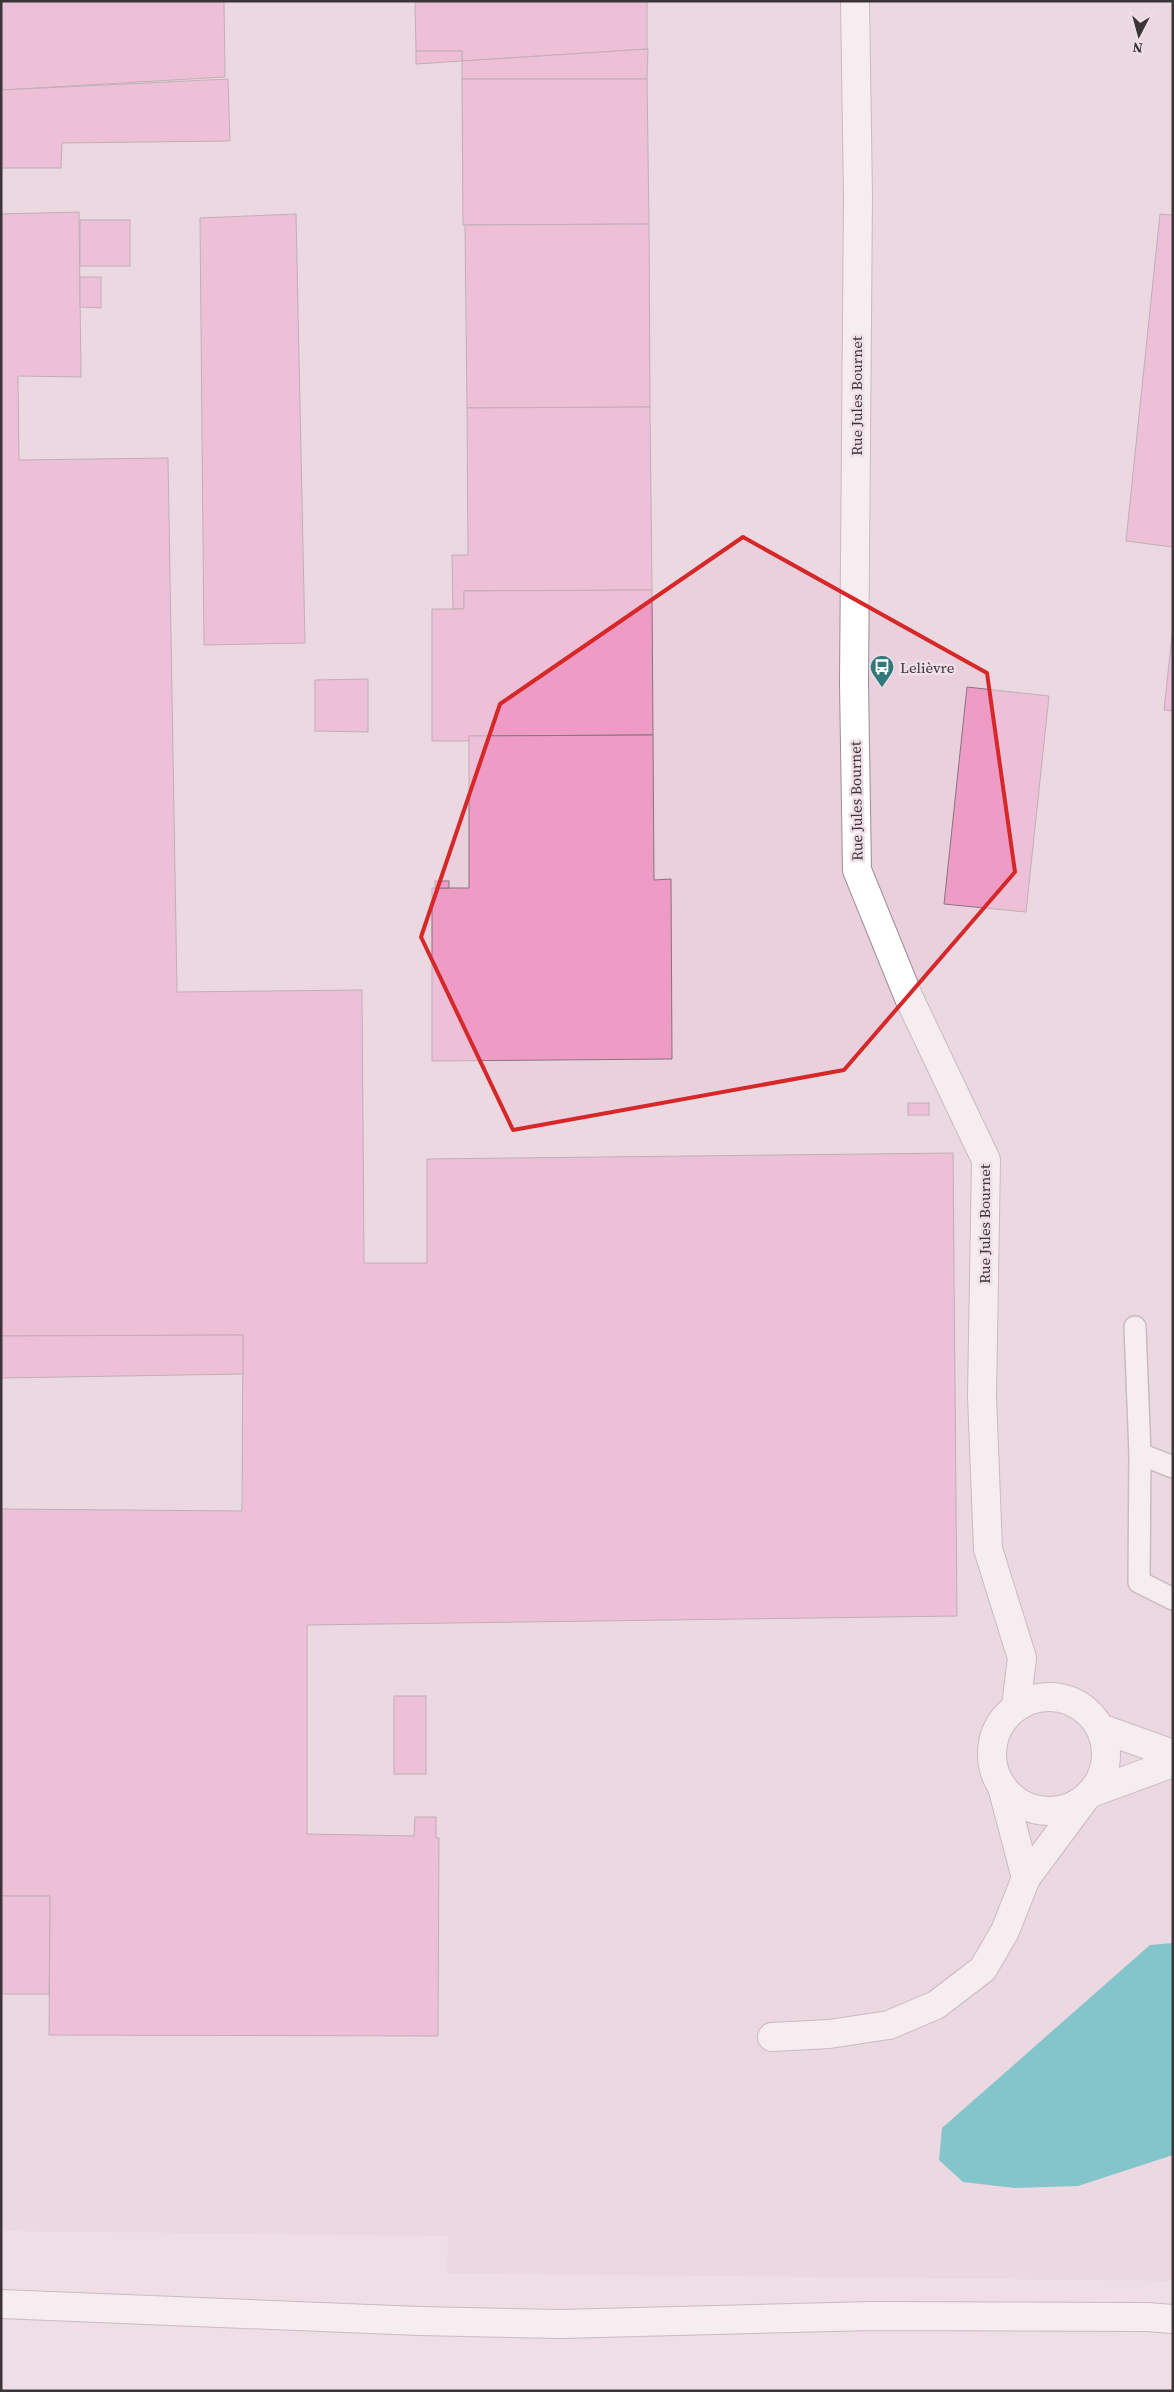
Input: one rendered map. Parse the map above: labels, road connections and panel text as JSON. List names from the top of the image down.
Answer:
{
  "streets": {
    "street": ["Rue Jules Bournet"]
  },
  "places": {
    "bus stop": ["Lelièvre"]
  },
  "north": "bottom"
}
